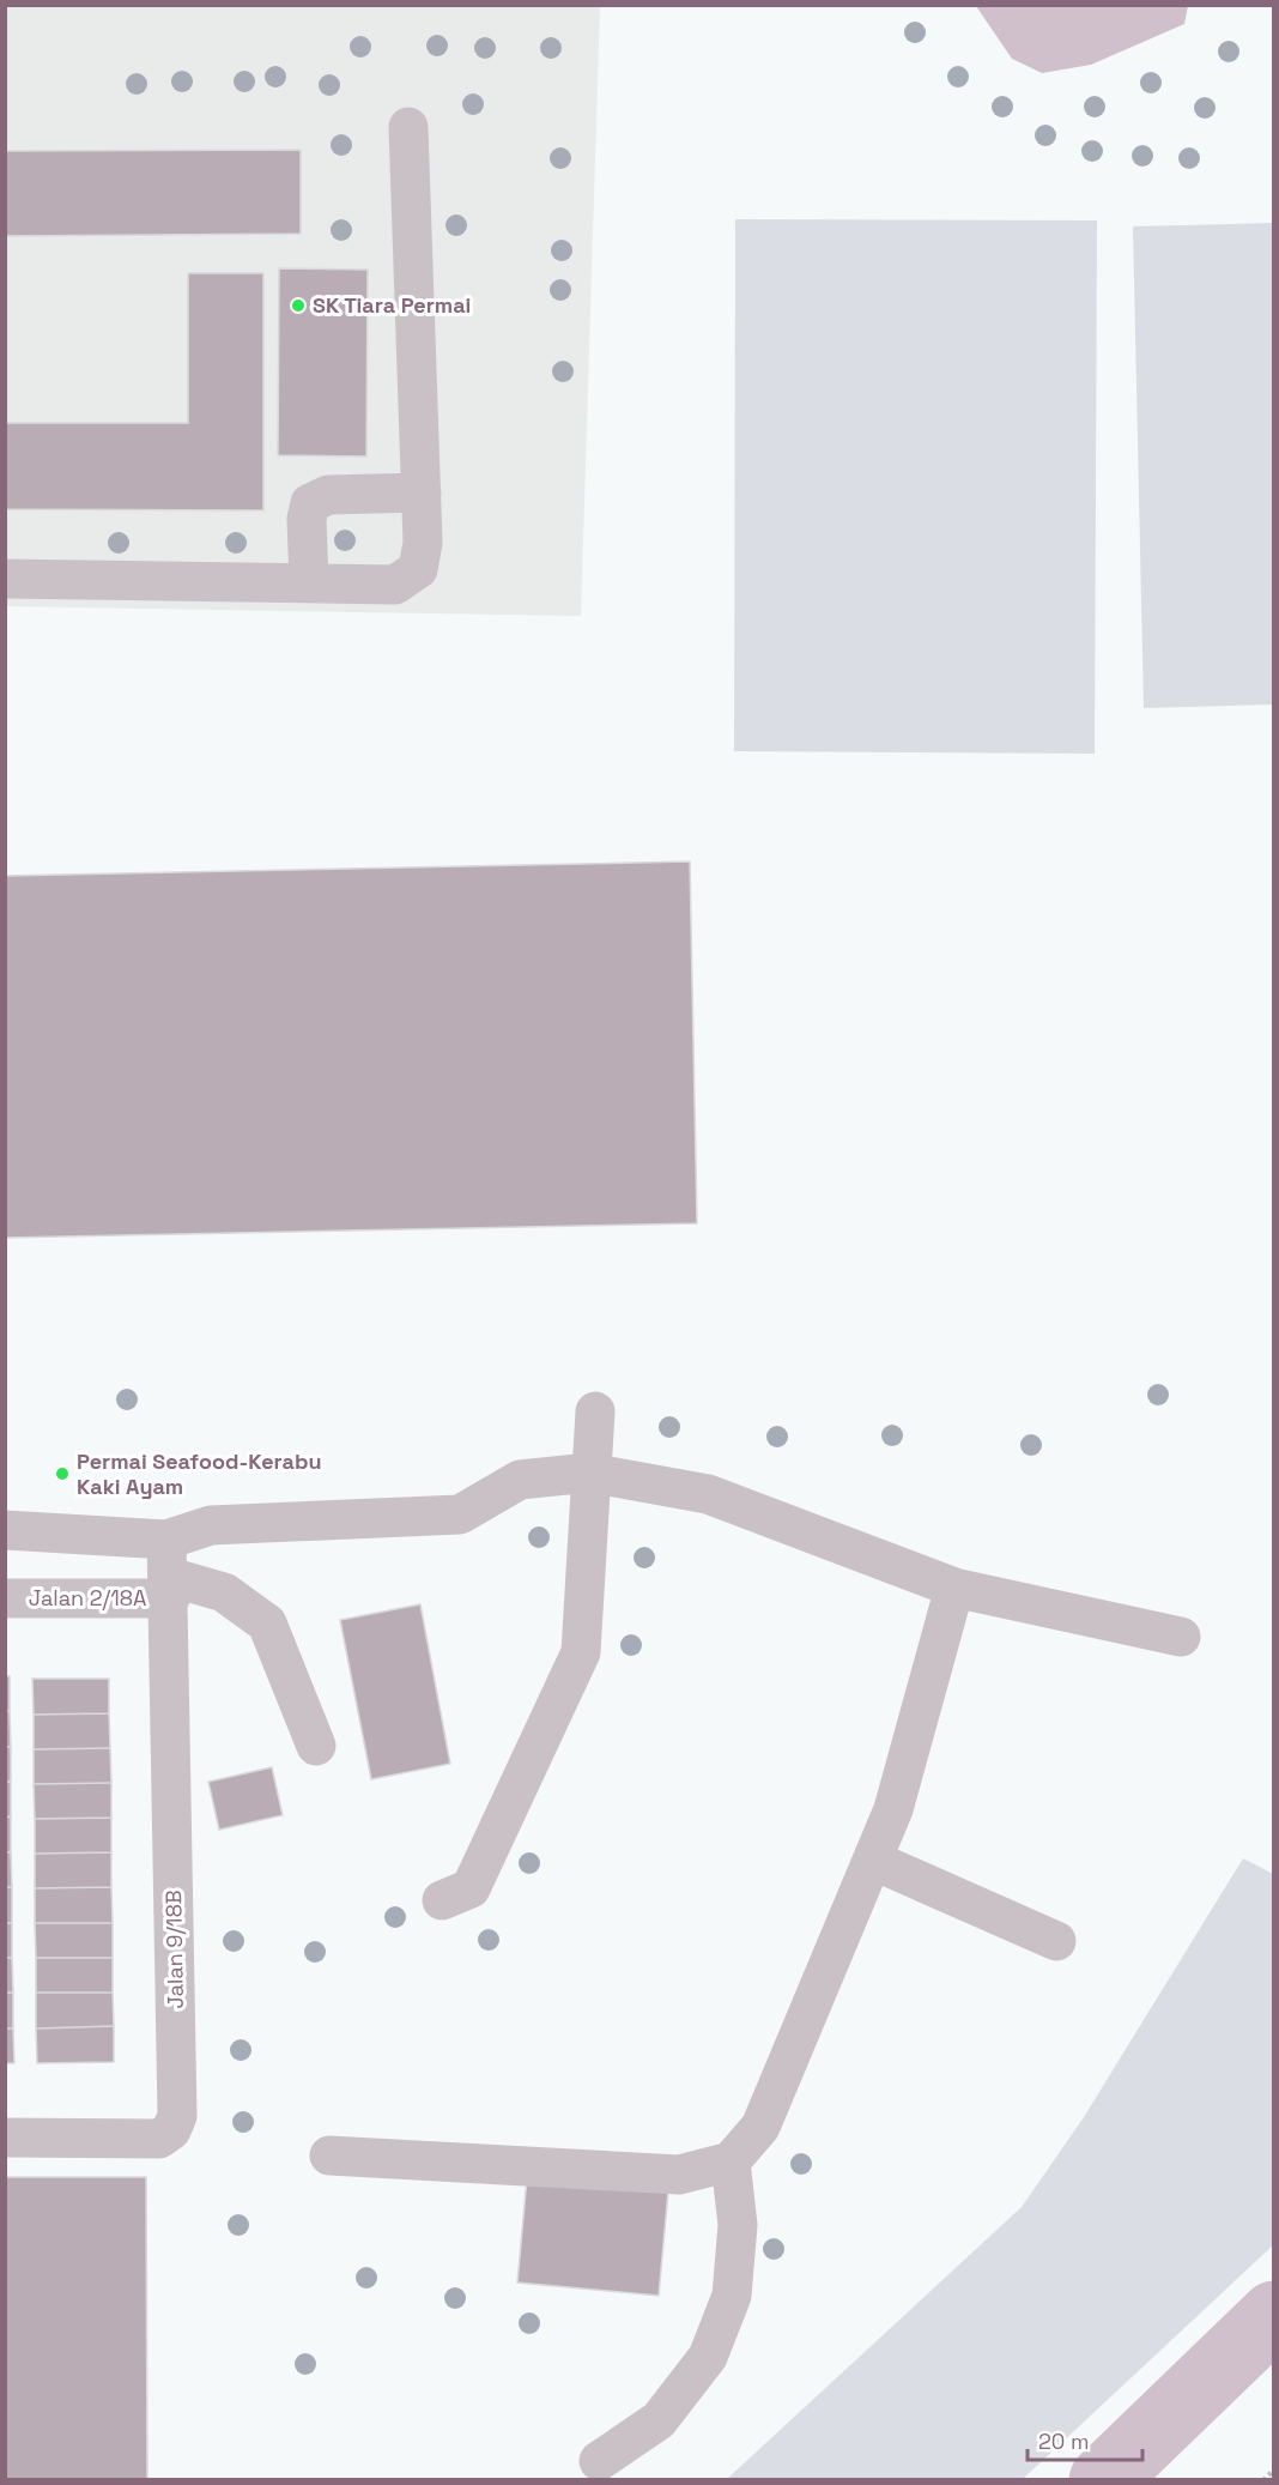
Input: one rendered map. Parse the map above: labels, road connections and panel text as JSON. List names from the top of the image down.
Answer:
{
  "streets": {
    "street": ["Jalan 2/18A", "Jalan 9/18B"]
  },
  "crossings": [
    ["Jalan 2/18A", "Jalan 9/18B"]
  ],
  "places": ["SK Tiara Permai", "Permai Seafood-Kerabu Kaki Ayam"],
  "scale_bar": "20 m"
}
